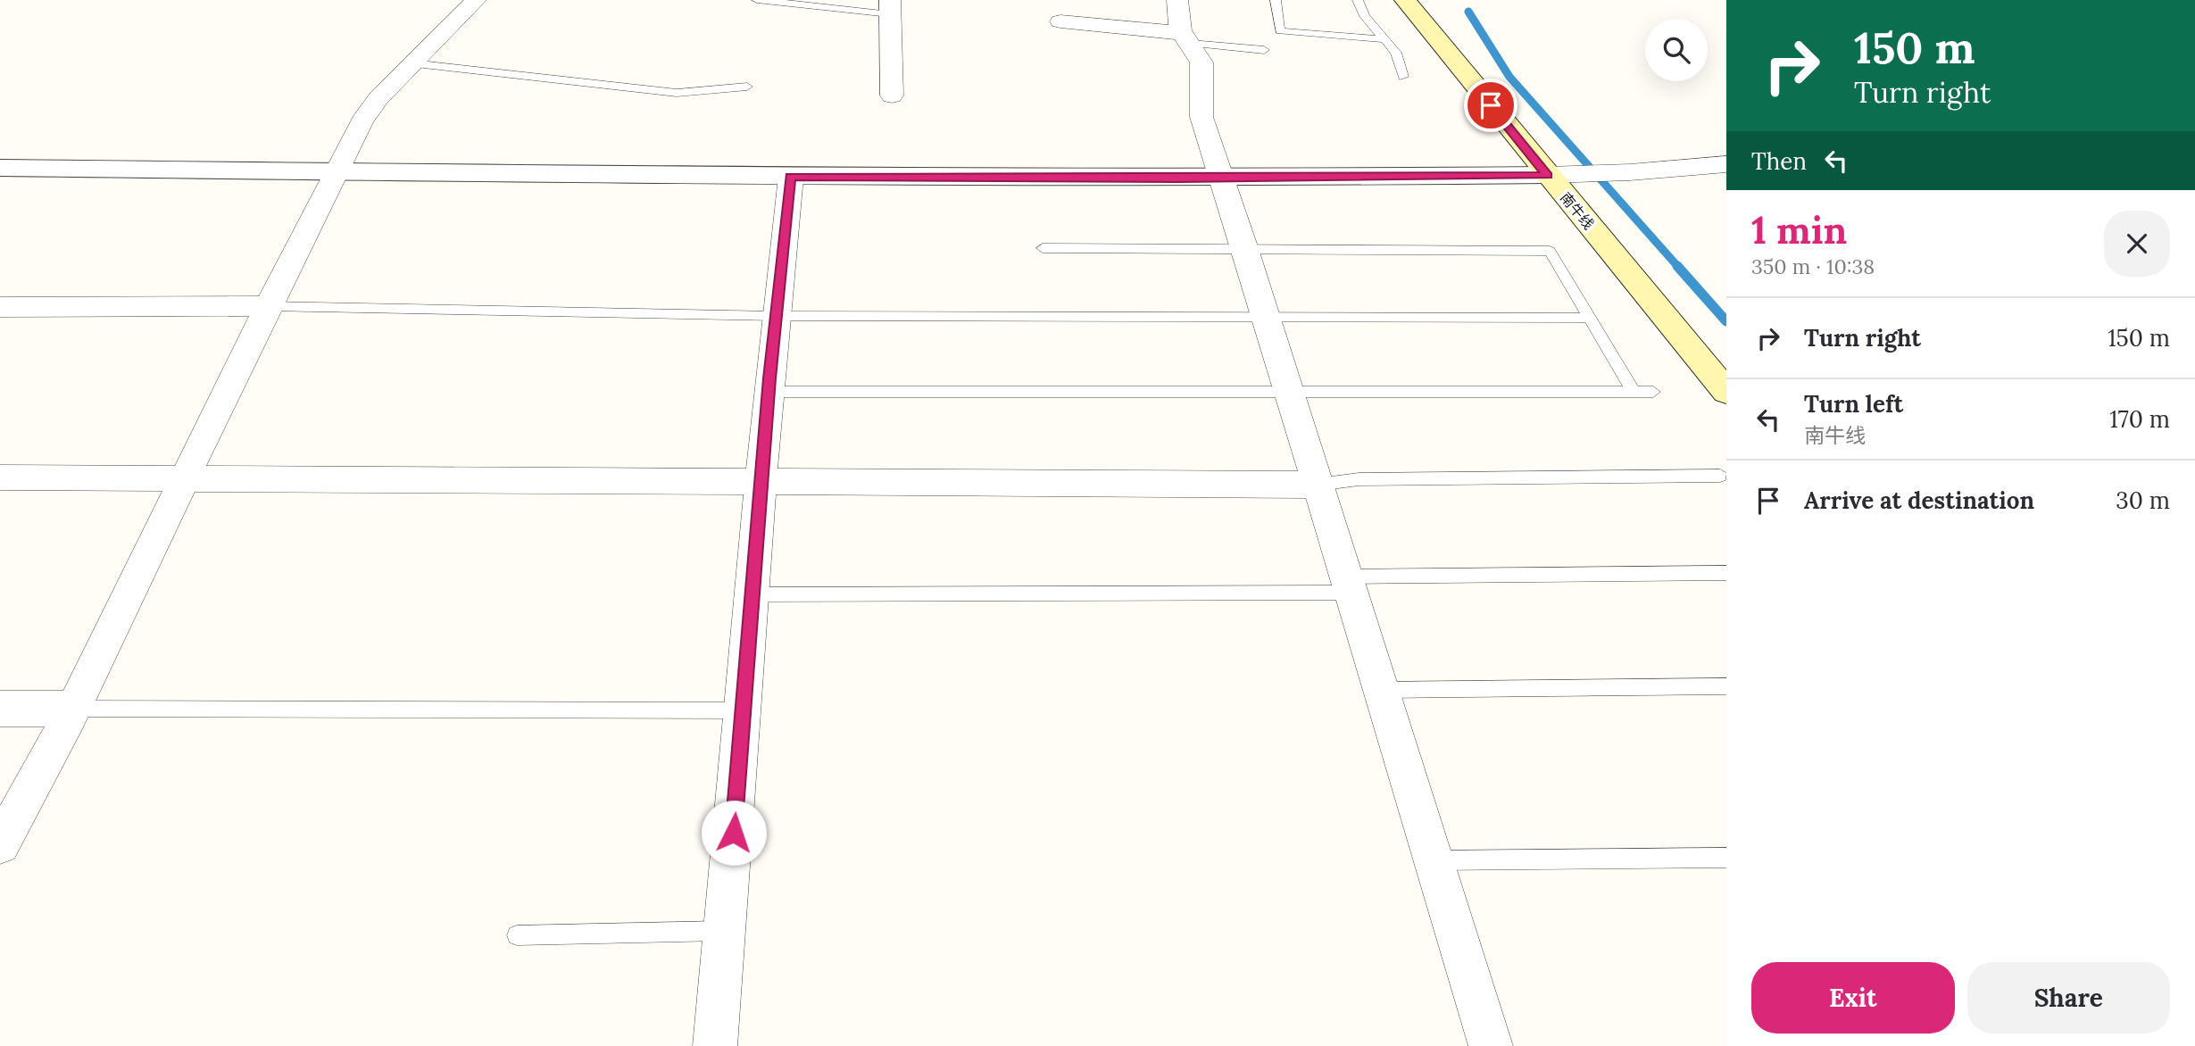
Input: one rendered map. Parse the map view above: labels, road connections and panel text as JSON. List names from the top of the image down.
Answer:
{
  "streets": {
    "main road": ["南牛线"]
  },
  "page": {
    "turn": ["150 m", "Turn right"],
    "then": "Then",
    "heading": ["1 min", "350 m · 10:38"],
    "list": [
      {
        "name": "Turn right",
        "value": "150 m"
      },
      {
        "name": "Turn left",
        "note": "南牛线",
        "value": "170 m"
      },
      {
        "name": "Arrive at destination",
        "value": "30 m"
      }
    ],
    "buttons": ["Exit", "Share"]
  }
}
